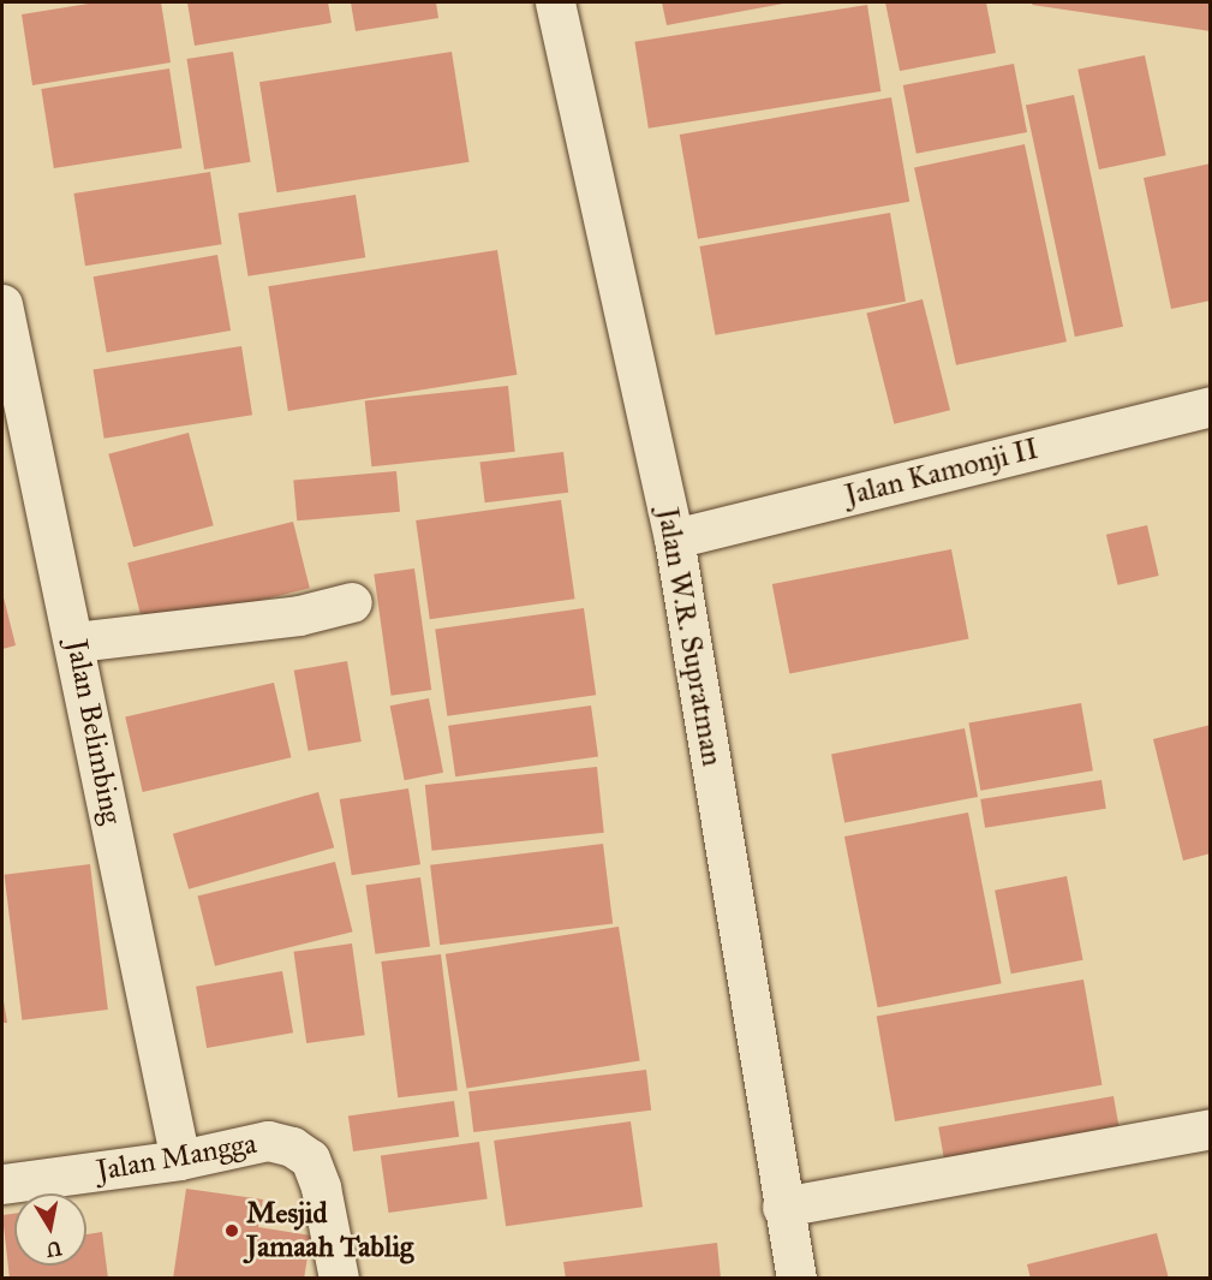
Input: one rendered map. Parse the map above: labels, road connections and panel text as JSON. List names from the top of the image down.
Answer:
{
  "streets": {
    "street": [
      "Jalan Kamonji II",
      "Jalan W.R. Supratman",
      "Jalan Belimbing",
      "Jalan Mangga"
    ]
  },
  "crossings": [
    ["Jalan Kamonji II", "Jalan W.R. Supratman"],
    ["Jalan Belimbing", "Jalan Mangga"]
  ],
  "places": ["Mesjid Jamaah Tablig"],
  "north": "bottom"
}
